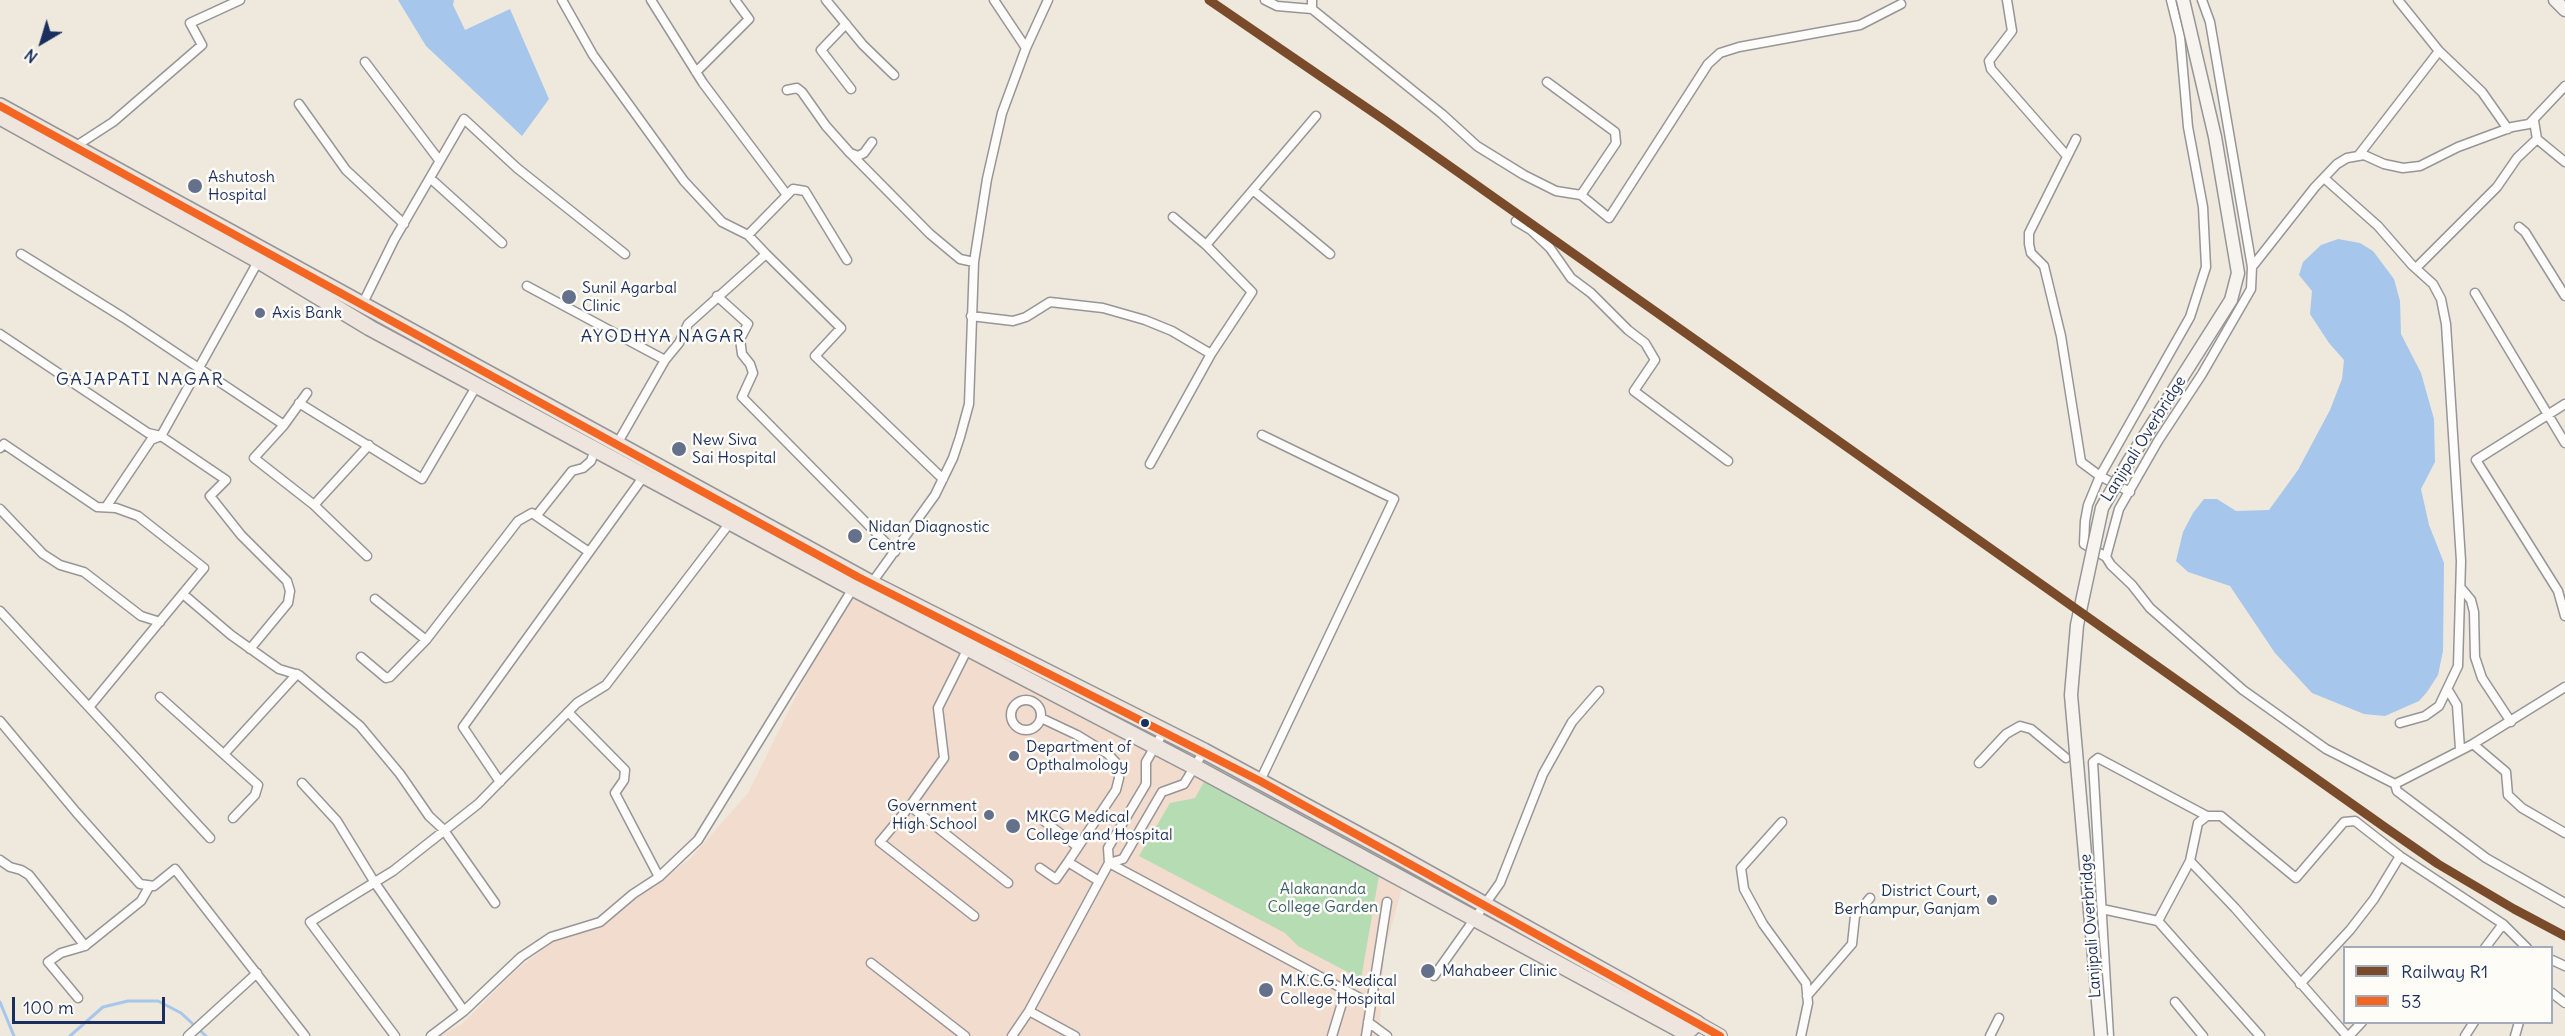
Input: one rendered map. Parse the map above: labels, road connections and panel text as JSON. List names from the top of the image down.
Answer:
{
  "streets": {
    "main road": ["Lanjipali Overbridge"]
  },
  "districts": ["AYODHYA NAGAR", "GAJAPATI NAGAR"],
  "parks": ["Alakananda College Garden"],
  "places": [
    "Ashutosh Hospital",
    "Sunil Agarbal Clinic",
    "Axis Bank",
    "New Siva Sai Hospital",
    "Nidan Diagnostic Centre",
    "Department of Opthalmology",
    "Government High School",
    "MKCG Medical College and Hospital",
    "District Court, Berhampur, Ganjam",
    "Mahabeer Clinic",
    "M.K.C.G. Medical College Hospital"
  ],
  "lines": ["rail line R1", "transit line 53"],
  "legend": ["Railway R1", "53"],
  "scale_bar": "100 m",
  "north": "bottom left"
}
